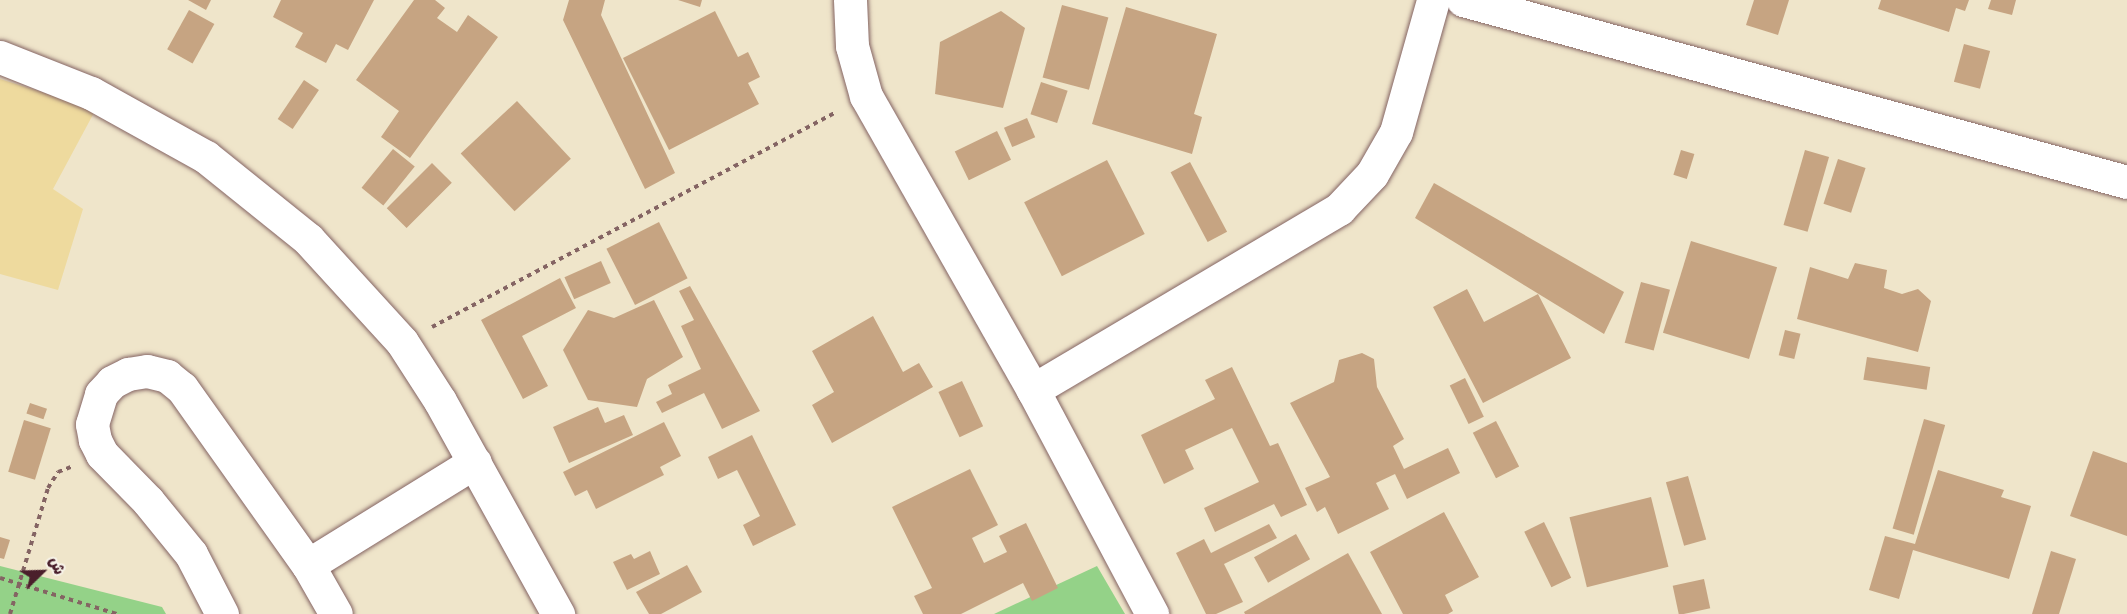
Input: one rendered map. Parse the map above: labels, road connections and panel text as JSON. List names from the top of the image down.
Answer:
{
  "north": "top right"
}
